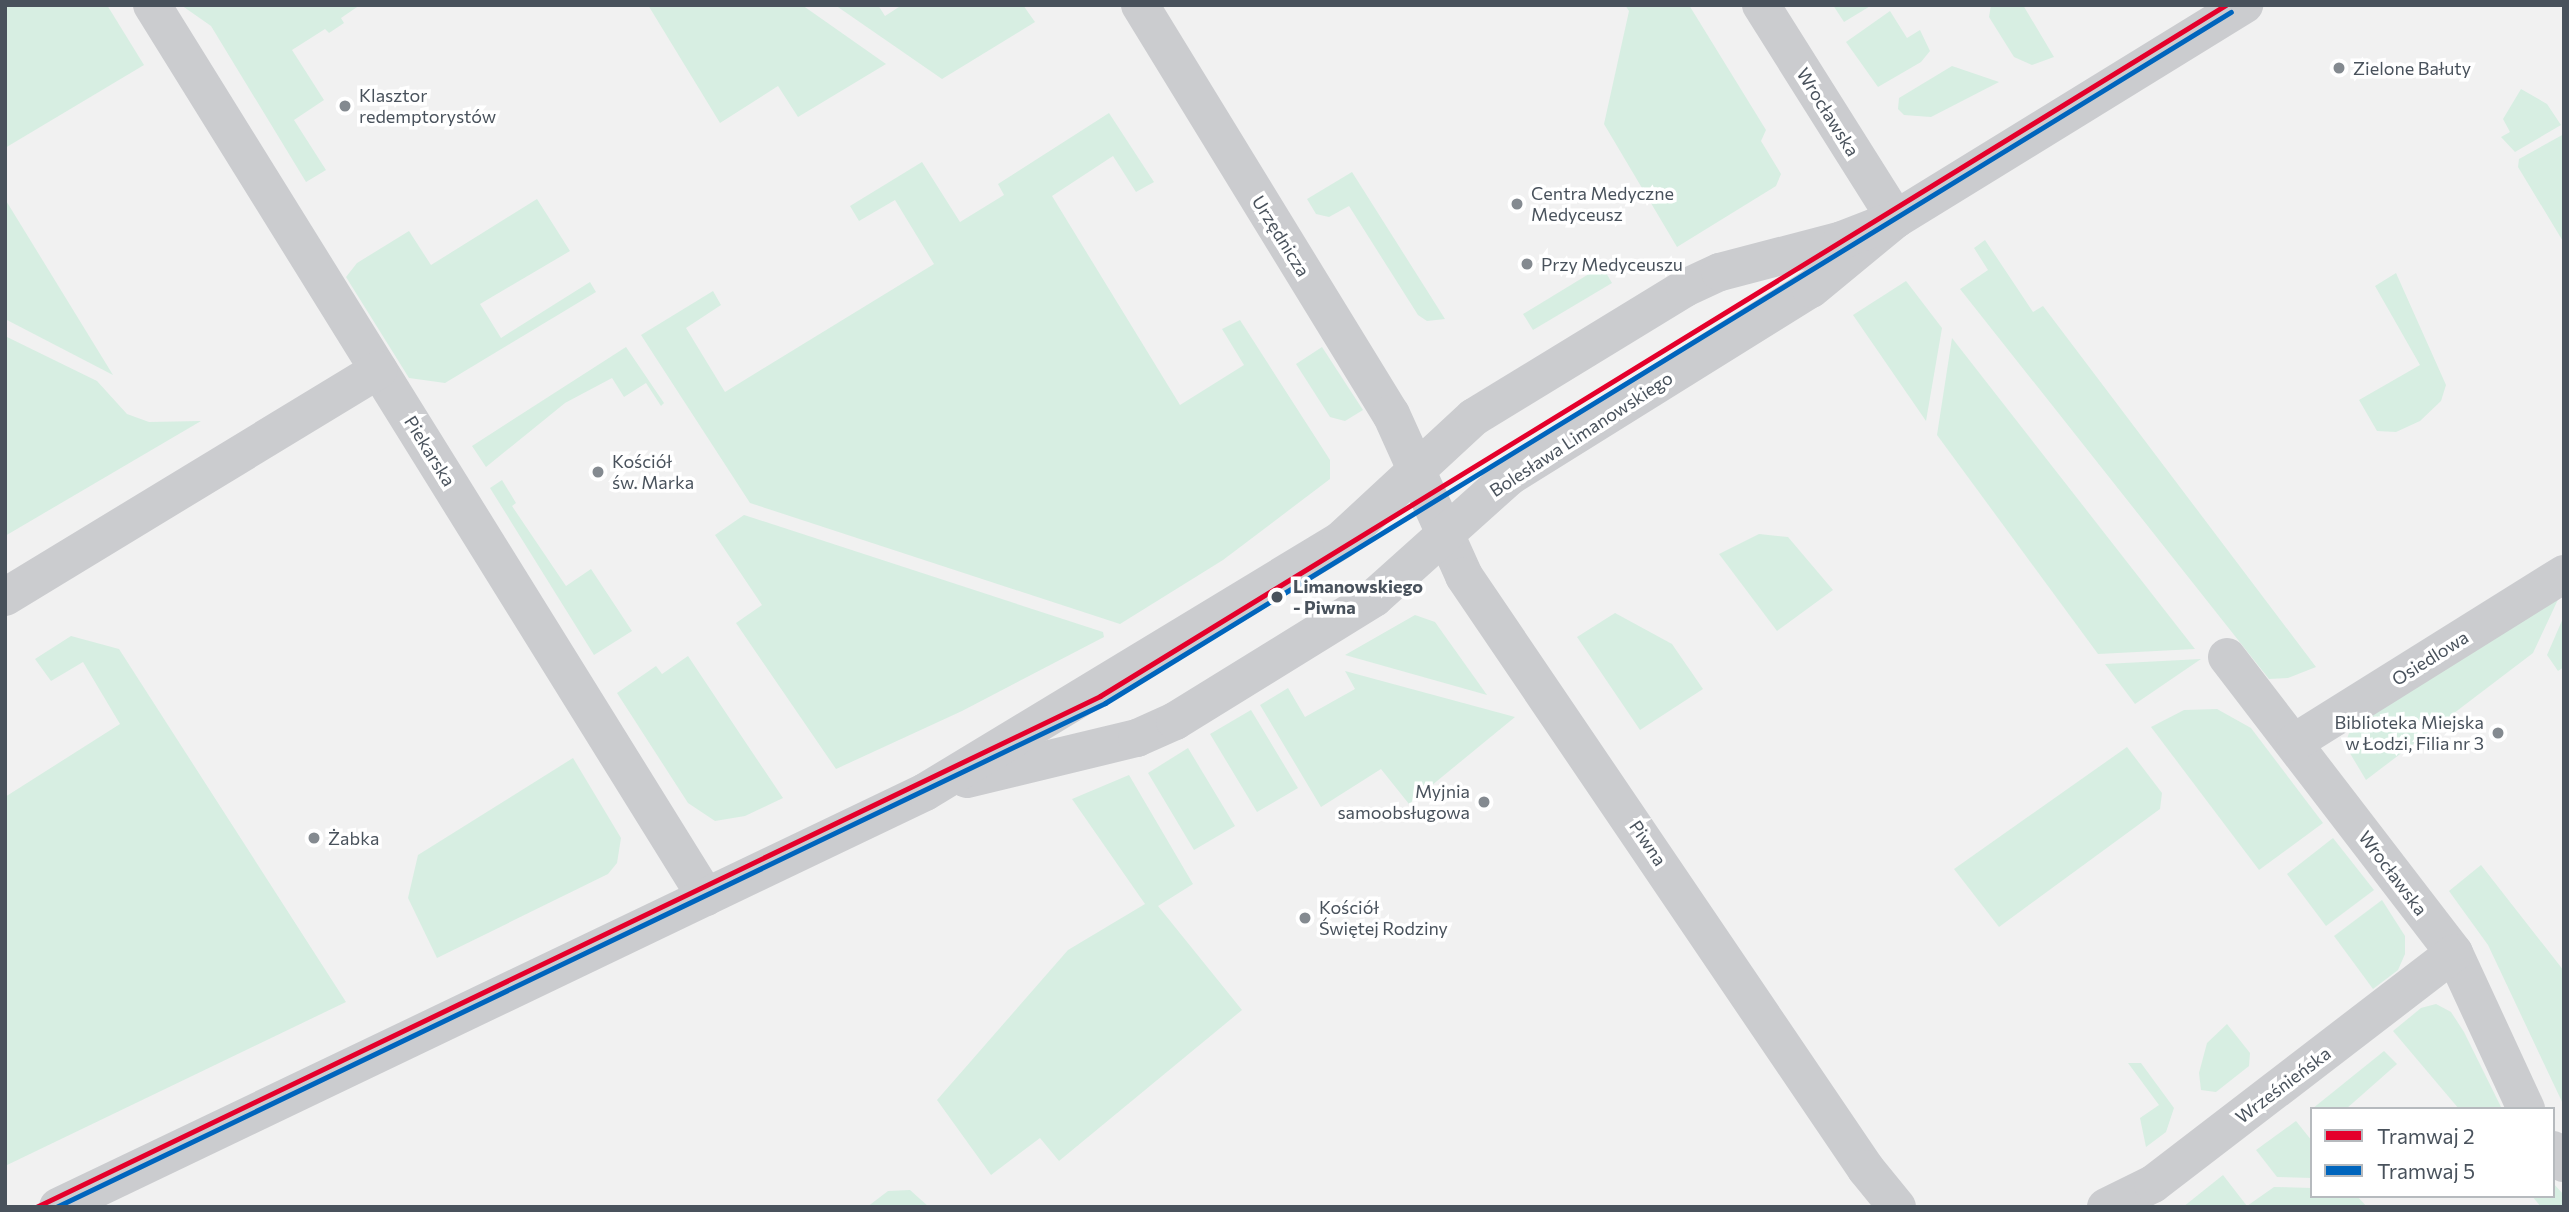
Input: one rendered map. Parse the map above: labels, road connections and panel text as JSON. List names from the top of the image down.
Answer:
{
  "streets": {
    "street": [
      "Wrocławska",
      "Urzędnicza",
      "Bolesława Limanowskiego",
      "Piekarska",
      "Osiedlowa",
      "Piwna",
      "Wrześnieńska"
    ]
  },
  "crossings": [
    ["Wrocławska", "Bolesława Limanowskiego"],
    ["Wrocławska", "Osiedlowa"],
    ["Wrocławska", "Wrześnieńska"],
    ["Urzędnicza", "Bolesława Limanowskiego"],
    ["Urzędnicza", "Piwna"],
    ["Bolesława Limanowskiego", "Piekarska"],
    ["Bolesława Limanowskiego", "Piwna"]
  ],
  "places": [
    "Zielone Bałuty",
    "Klasztor redemptorystów",
    "Centra Medyczne Medyceusz",
    "Przy Medyceuszu",
    "Kościół św. Marka",
    "Limanowskiego - Piwna",
    "Biblioteka Miejska w Łodzi, Filia nr 3",
    "Myjnia samoobsługowa",
    "Żabka",
    "Kościół Świętej Rodziny"
  ],
  "lines": ["tram line 2", "tram line 5"],
  "legend": ["Tramwaj 2", "Tramwaj 5"]
}
